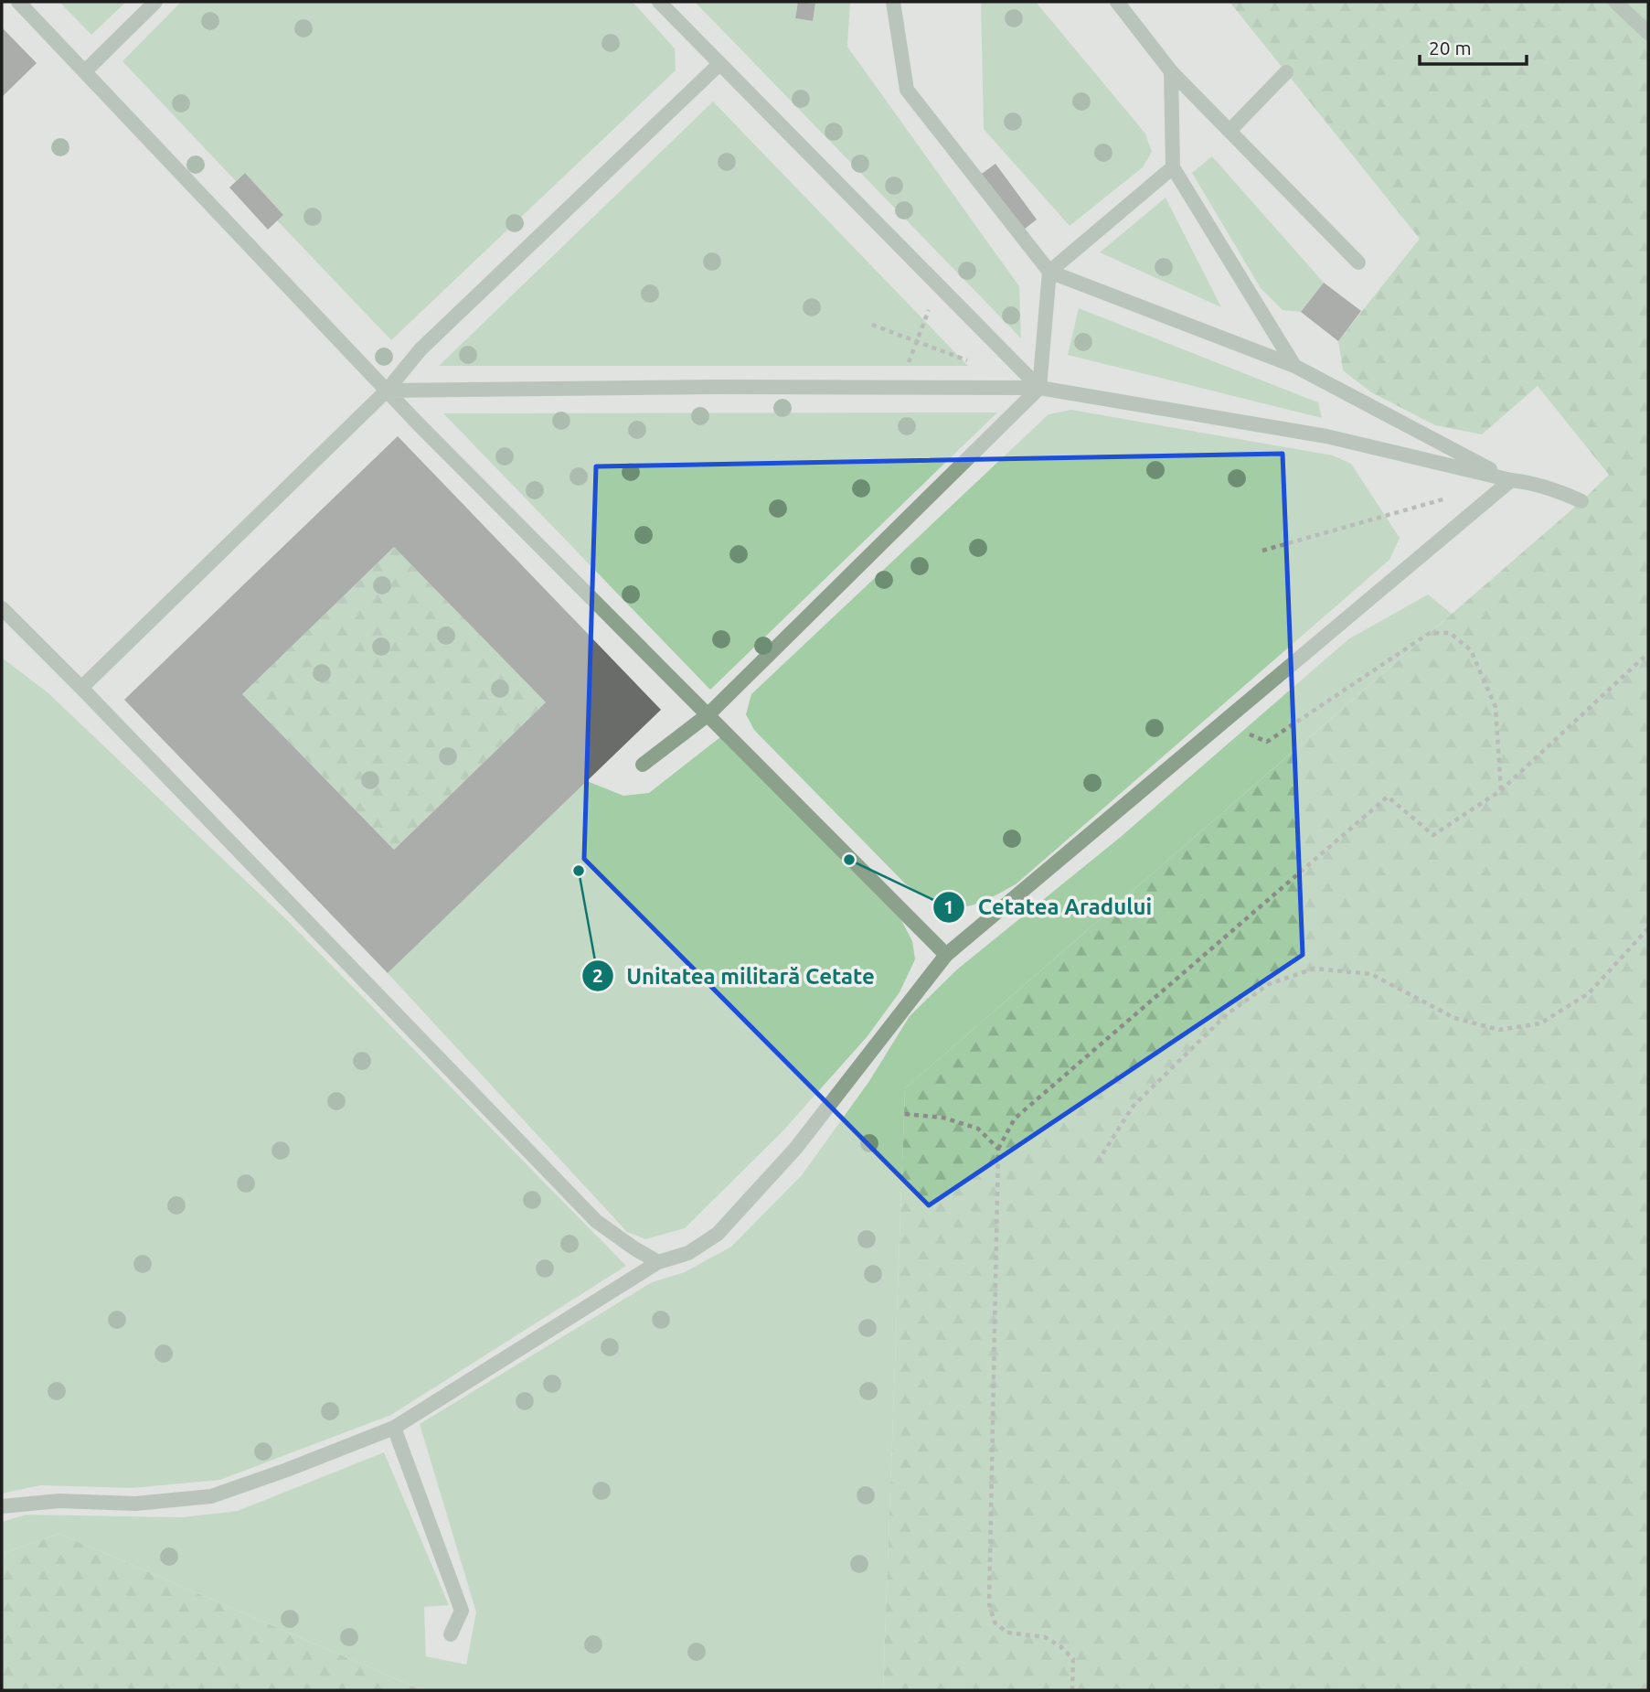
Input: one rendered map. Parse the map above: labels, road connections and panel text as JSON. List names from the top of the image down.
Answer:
{
  "places": ["Cetatea Aradului", "Unitatea militară Cetate"],
  "scale_bar": "20 m"
}
